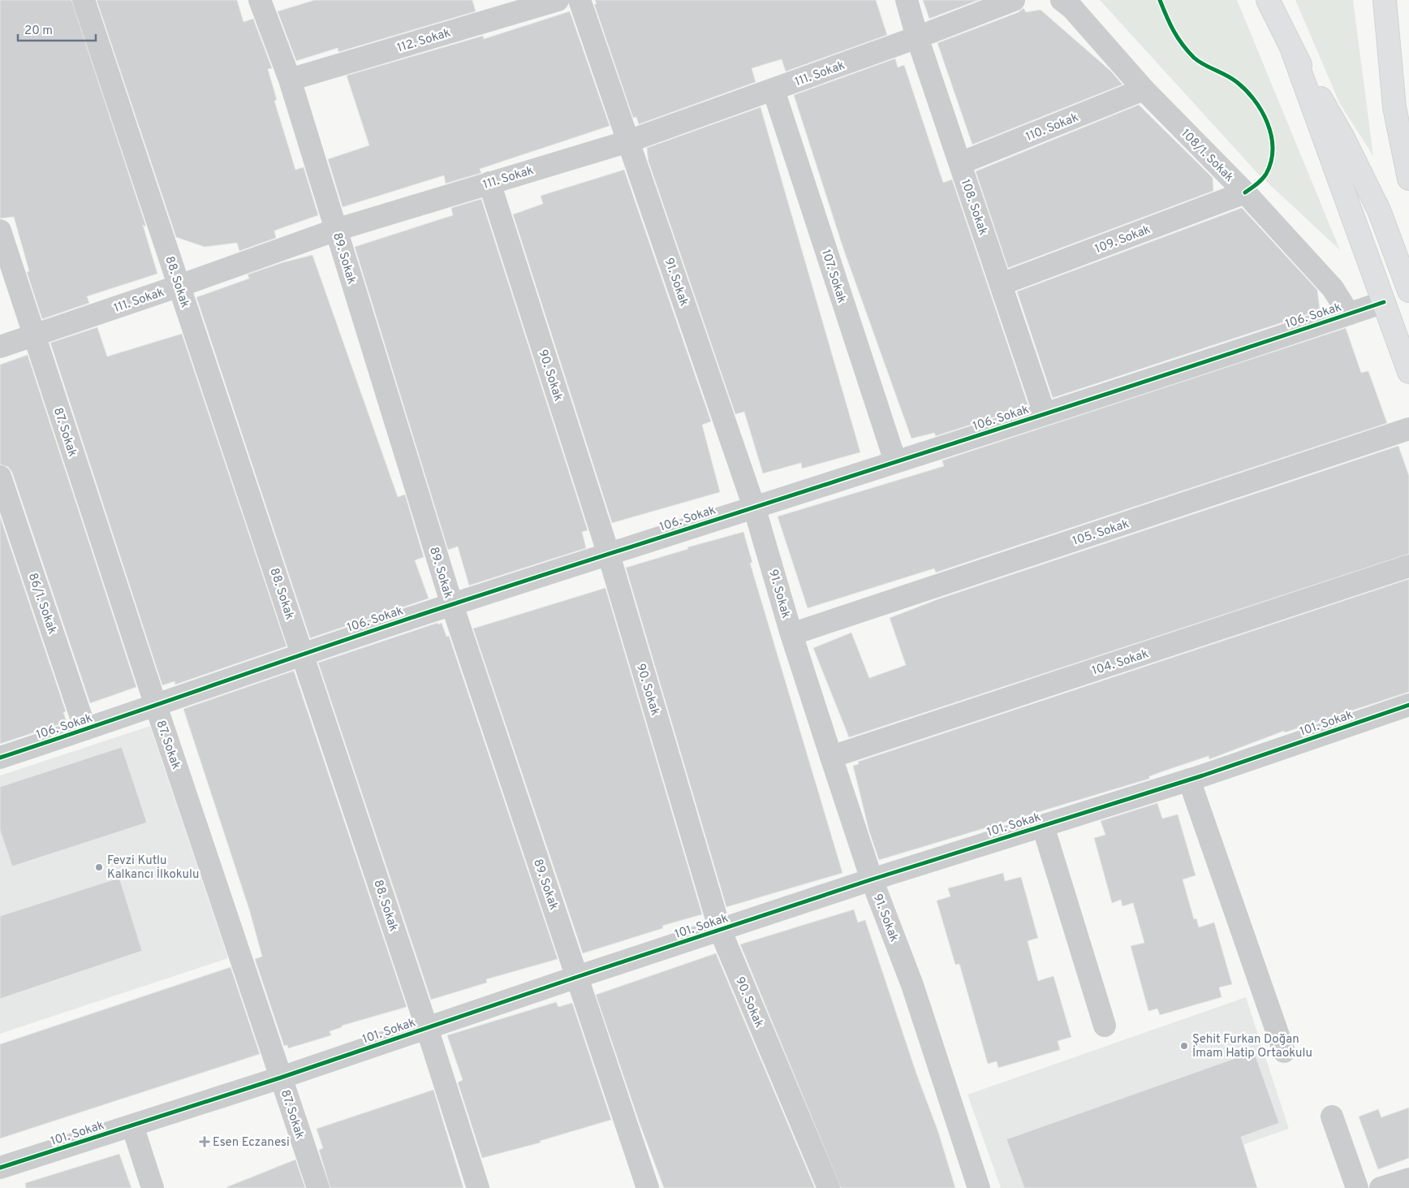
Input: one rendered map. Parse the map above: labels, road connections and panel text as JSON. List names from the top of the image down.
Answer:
{
  "streets": {
    "street": [
      "112. Sokak",
      "111. Sokak",
      "110. Sokak",
      "108/1. Sokak",
      "108. Sokak",
      "109. Sokak",
      "89. Sokak",
      "107. Sokak",
      "88. Sokak",
      "91. Sokak",
      "106. Sokak",
      "90. Sokak",
      "87. Sokak",
      "105. Sokak",
      "86/1. Sokak",
      "104. Sokak",
      "101. Sokak"
    ]
  },
  "crossings": [
    ["112. Sokak", "89. Sokak"],
    ["111. Sokak", "108. Sokak"],
    ["111. Sokak", "89. Sokak"],
    ["111. Sokak", "107. Sokak"],
    ["111. Sokak", "88. Sokak"],
    ["111. Sokak", "91. Sokak"],
    ["111. Sokak", "90. Sokak"],
    ["111. Sokak", "87. Sokak"],
    ["110. Sokak", "108/1. Sokak"],
    ["110. Sokak", "108. Sokak"],
    ["108/1. Sokak", "109. Sokak"],
    ["108/1. Sokak", "106. Sokak"],
    ["108. Sokak", "109. Sokak"],
    ["108. Sokak", "106. Sokak"],
    ["89. Sokak", "106. Sokak"],
    ["89. Sokak", "101. Sokak"],
    ["107. Sokak", "106. Sokak"],
    ["88. Sokak", "106. Sokak"],
    ["88. Sokak", "101. Sokak"],
    ["91. Sokak", "106. Sokak"],
    ["91. Sokak", "105. Sokak"],
    ["91. Sokak", "104. Sokak"],
    ["91. Sokak", "101. Sokak"],
    ["106. Sokak", "90. Sokak"],
    ["106. Sokak", "87. Sokak"],
    ["106. Sokak", "86/1. Sokak"],
    ["90. Sokak", "101. Sokak"],
    ["87. Sokak", "101. Sokak"]
  ],
  "places": {
    "other": ["Fevzi Kutlu Kalkancı İlkokulu", "Şehit Furkan Doğan İmam Hatip Ortaokulu"],
    "health": ["Esen Eczanesi"]
  },
  "scale_bar": "20 m"
}
